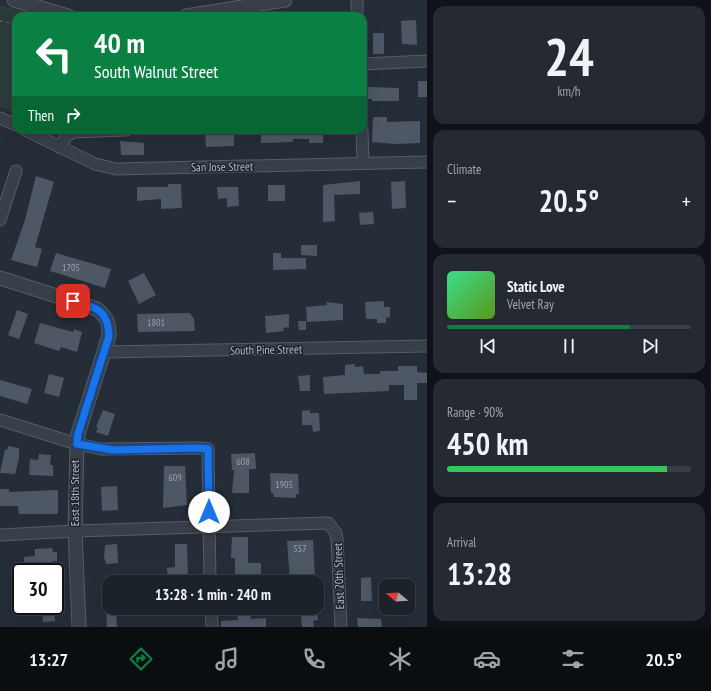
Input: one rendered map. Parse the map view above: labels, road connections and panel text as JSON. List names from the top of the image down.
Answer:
{
  "streets": {
    "street": [
      "San Jose Street",
      "South Pine Street",
      "East 18th Street",
      "East 20th Street"
    ]
  },
  "crossings": [
    ["South Pine Street", "East 18th Street"]
  ],
  "house_numbers": [
    "1705",
    "1801",
    "608",
    "609",
    "1905",
    "557"
  ],
  "north": "left",
  "page": {
    "tile": [
      ["24", "km/h"],
      "Climate",
      ["Range · 90%", "450 km"],
      ["Arrival", "13:28"]
    ],
    "turn": ["40 m", "South Walnut Street"],
    "then": "Then",
    "heat": ["−", "20.5°", "+"],
    "song": ["Static Love", "Velvet Ray"],
    "limit": "30",
    "trip": "13:28 · 1 min · 240 m",
    "tabs": ["13:27", "20.5°"]
  }
}
